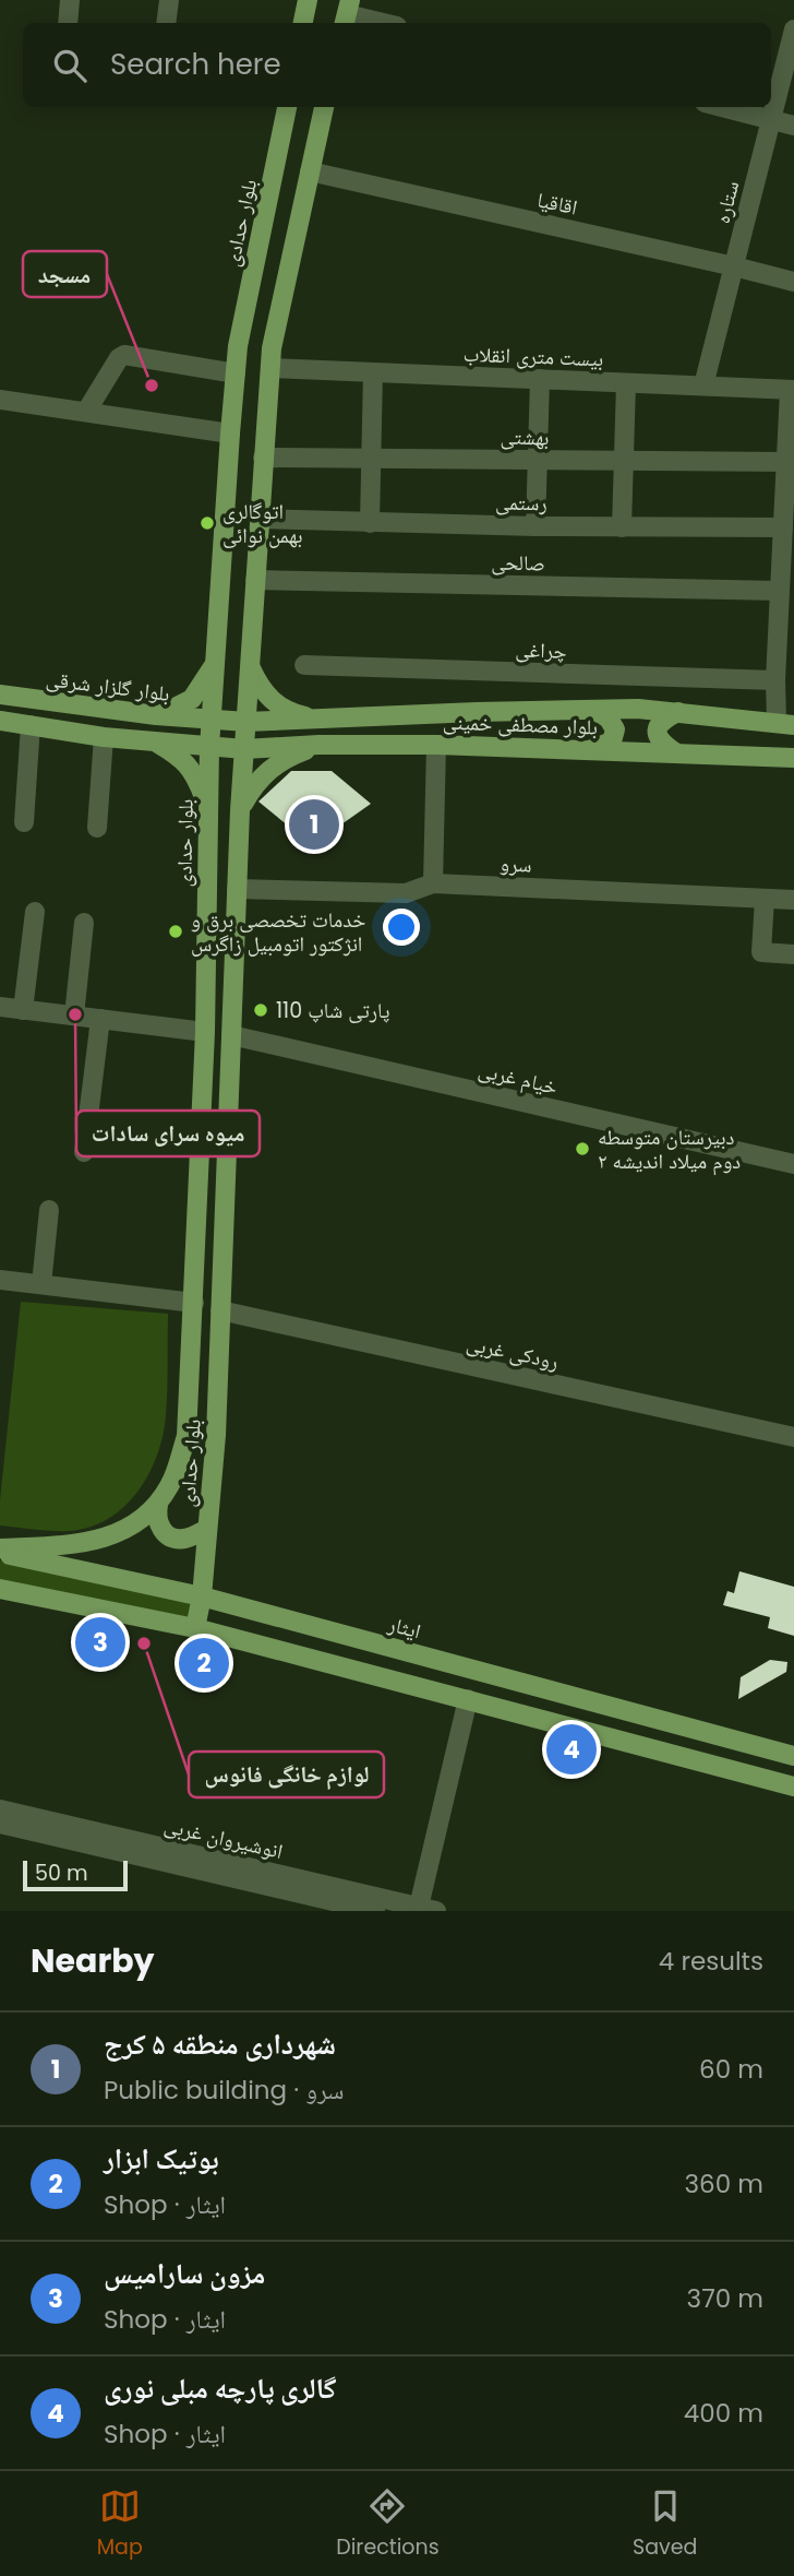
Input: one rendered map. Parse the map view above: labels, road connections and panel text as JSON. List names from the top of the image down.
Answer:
{
  "streets": {
    "main road": [
      "بلوار حدادی",
      "بلوار گلزار شرقی",
      "بلوار مصطفی خمینی",
      "ایثار"
    ],
    "street": [
      "ستاره",
      "اقاقیا",
      "بیست متری انقلاب",
      "بهشتی",
      "رستمی",
      "صالحی",
      "چراغی",
      "سرو",
      "خیام غربی",
      "رودکی غربی",
      "انوشیروان غربی"
    ]
  },
  "crossings": [
    ["ستاره", "اقاقیا"],
    ["ستاره", "بیست متری انقلاب"],
    ["اقاقیا", "بلوار حدادی"],
    ["بلوار حدادی", "بیست متری انقلاب"],
    ["بلوار حدادی", "بهشتی"],
    ["بلوار حدادی", "رستمی"],
    ["بلوار حدادی", "صالحی"],
    ["بلوار حدادی", "بلوار گلزار شرقی"],
    ["بلوار حدادی", "بلوار مصطفی خمینی"],
    ["بلوار حدادی", "سرو"],
    ["بلوار حدادی", "خیام غربی"],
    ["بلوار حدادی", "رودکی غربی"],
    ["بلوار حدادی", "ایثار"],
    ["بلوار گلزار شرقی", "بلوار مصطفی خمینی"]
  ],
  "places": [
    "مسجد",
    "اتوگالری بهمن نوائی",
    "خدمات تخصصی برق و انژکتور اتومبیل زاگرس",
    "پارتی شاپ 110",
    "میوه سرای سادات",
    "دبیرستان متوسطه دوم میلاد اندیشه ۲",
    "لوازم خانگی فانوس"
  ],
  "scale_bar": "50 m",
  "page": {
    "search": "Search here",
    "pins": [
      "1",
      "3",
      "2",
      "4"
    ],
    "scale": "50 m",
    "heading": ["Nearby", "4 results"],
    "list": [
      {
        "mark": "1",
        "name": "شهرداری منطقه ۵ کرج",
        "note": "Public building · سرو",
        "value": "60 m"
      },
      {
        "mark": "2",
        "name": "بوتیک ابزار",
        "note": "Shop · ایثار",
        "value": "360 m"
      },
      {
        "mark": "3",
        "name": "مزون سارامیس",
        "note": "Shop · ایثار",
        "value": "370 m"
      },
      {
        "mark": "4",
        "name": "گالری پارچه مبلی نوری",
        "note": "Shop · ایثار",
        "value": "400 m"
      }
    ],
    "nav": ["Map", "Directions", "Saved"]
  }
}
